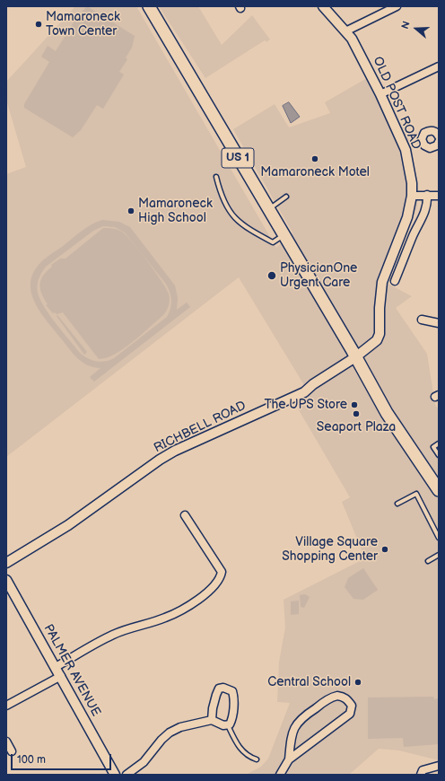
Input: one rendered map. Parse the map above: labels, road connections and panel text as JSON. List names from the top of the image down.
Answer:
{
  "streets": {
    "main road": ["US 1"],
    "street": ["OLD POST ROAD", "RICHBELL ROAD", "PALMER AVENUE"]
  },
  "crossings": [
    ["OLD POST ROAD", "US 1"],
    ["OLD POST ROAD", "RICHBELL ROAD"],
    ["US 1", "RICHBELL ROAD"]
  ],
  "places": [
    "Mamaroneck Town Center",
    "Mamaroneck Motel",
    "Mamaroneck High School",
    "PhysicianOne Urgent Care",
    "The UPS Store",
    "Seaport Plaza",
    "Village Square Shopping Center",
    "Central School"
  ],
  "scale_bar": "100 m",
  "north": "left"
}
